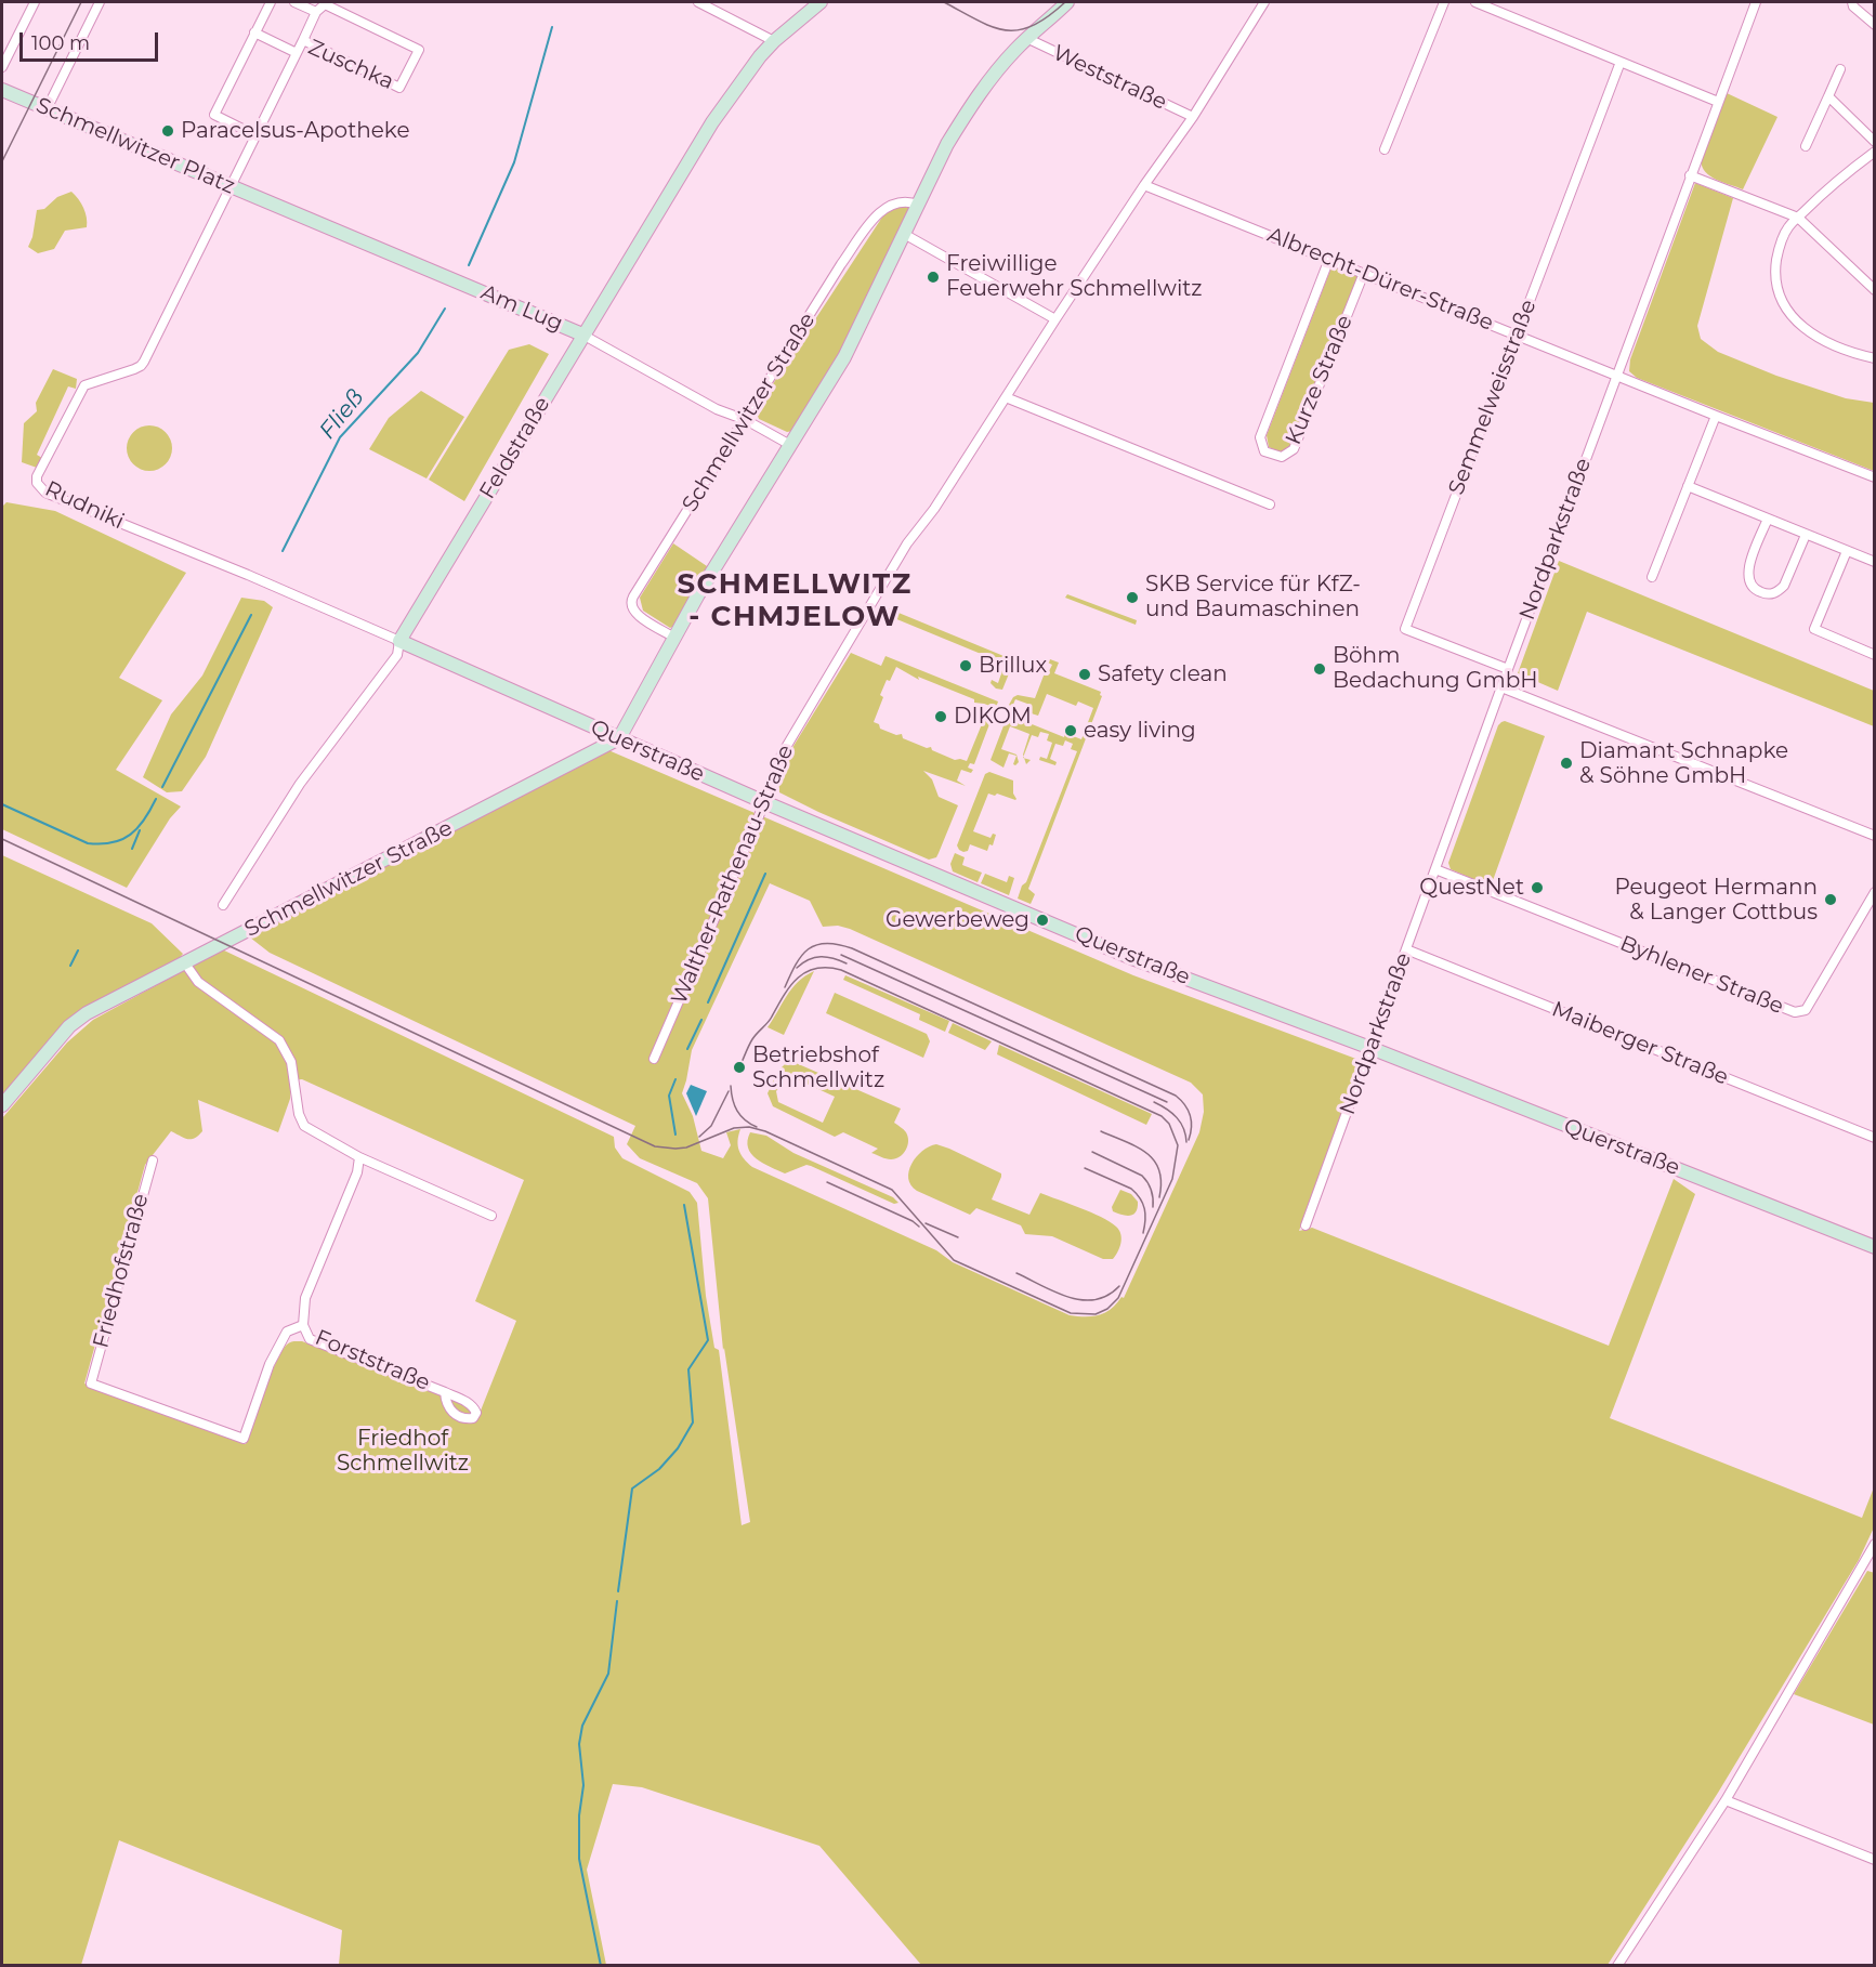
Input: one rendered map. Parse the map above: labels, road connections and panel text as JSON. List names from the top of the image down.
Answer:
{
  "streets": {
    "street": [
      "Zuschka",
      "Weststraße",
      "Schmellwitzer Platz",
      "Albrecht-Dürer-Straße",
      "Am Lug",
      "Kurze Straße",
      "Semmelweisstraße",
      "Schmellwitzer Straße",
      "Feldstraße",
      "Rudniki",
      "Nordparkstraße",
      "Querstraße",
      "Walther-Rathenau-Straße",
      "Byhlener Straße",
      "Maiberger Straße",
      "Friedhofstraße",
      "Forststraße"
    ]
  },
  "crossings": [
    ["Zuschka", "Schmellwitzer Platz"],
    ["Zuschka", "Rudniki"],
    ["Weststraße", "Walther-Rathenau-Straße"],
    ["Schmellwitzer Platz", "Am Lug"],
    ["Schmellwitzer Platz", "Rudniki"],
    ["Albrecht-Dürer-Straße", "Kurze Straße"],
    ["Albrecht-Dürer-Straße", "Semmelweisstraße"],
    ["Albrecht-Dürer-Straße", "Nordparkstraße"],
    ["Albrecht-Dürer-Straße", "Walther-Rathenau-Straße"],
    ["Am Lug", "Schmellwitzer Straße"],
    ["Am Lug", "Feldstraße"],
    ["Semmelweisstraße", "Nordparkstraße"],
    ["Schmellwitzer Straße", "Querstraße"],
    ["Feldstraße", "Rudniki"],
    ["Feldstraße", "Querstraße"],
    ["Rudniki", "Querstraße"],
    ["Nordparkstraße", "Querstraße"],
    ["Nordparkstraße", "Byhlener Straße"],
    ["Nordparkstraße", "Maiberger Straße"],
    ["Querstraße", "Walther-Rathenau-Straße"],
    ["Friedhofstraße", "Forststraße"]
  ],
  "districts": ["SCHMELLWITZ - CHMJELOW"],
  "water": ["Fließ"],
  "parks": ["Friedhof Schmellwitz"],
  "places": [
    "Paracelsus-Apotheke",
    "Freiwillige Feuerwehr Schmellwitz",
    "SKB Service für KfZ- und Baumaschinen",
    "Brillux",
    "Böhm Bedachung GmbH",
    "Safety clean",
    "DIKOM",
    "easy living",
    "Diamant Schnapke & Söhne GmbH",
    "QuestNet",
    "Peugeot Hermann & Langer Cottbus",
    "Gewerbeweg",
    "Betriebshof Schmellwitz"
  ],
  "scale_bar": "100 m"
}
